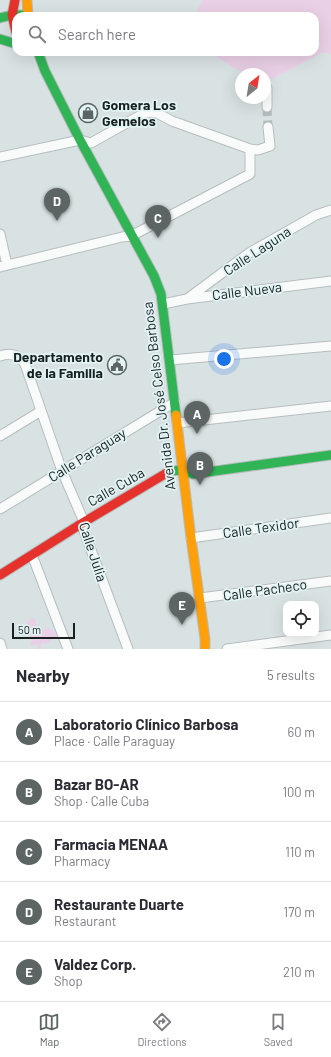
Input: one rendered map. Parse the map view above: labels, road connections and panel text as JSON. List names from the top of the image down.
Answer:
{
  "streets": {
    "main road": ["Avenida Dr. José Celso Barbosa", "Calle Cuba"],
    "street": [
      "Calle Laguna",
      "Calle Nueva",
      "Calle Paraguay",
      "Calle Texidor",
      "Calle Julia",
      "Calle Pacheco"
    ]
  },
  "crossings": [
    ["Calle Laguna", "Calle Nueva"],
    ["Calle Nueva", "Avenida Dr. José Celso Barbosa"],
    ["Avenida Dr. José Celso Barbosa", "Calle Paraguay"],
    ["Avenida Dr. José Celso Barbosa", "Calle Cuba"],
    ["Avenida Dr. José Celso Barbosa", "Calle Texidor"],
    ["Avenida Dr. José Celso Barbosa", "Calle Pacheco"],
    ["Calle Paraguay", "Calle Julia"],
    ["Calle Cuba", "Calle Julia"]
  ],
  "places": {
    "shop": ["Gomera Los Gemelos"],
    "public building": ["Departamento de la Familia"]
  },
  "scale_bar": "50 m",
  "north": "top right",
  "page": {
    "search": "Search here",
    "pins": [
      "D",
      "C",
      "A",
      "B",
      "E"
    ],
    "scale": "50 m",
    "heading": ["Nearby", "5 results"],
    "list": [
      {
        "mark": "A",
        "name": "Laboratorio Clínico Barbosa",
        "note": "Place · Calle Paraguay",
        "value": "60 m"
      },
      {
        "mark": "B",
        "name": "Bazar BO-AR",
        "note": "Shop · Calle Cuba",
        "value": "100 m"
      },
      {
        "mark": "C",
        "name": "Farmacia MENAA",
        "note": "Pharmacy",
        "value": "110 m"
      },
      {
        "mark": "D",
        "name": "Restaurante Duarte",
        "note": "Restaurant",
        "value": "170 m"
      },
      {
        "mark": "E",
        "name": "Valdez Corp.",
        "note": "Shop",
        "value": "210 m"
      }
    ],
    "nav": ["Map", "Directions", "Saved"]
  }
}
